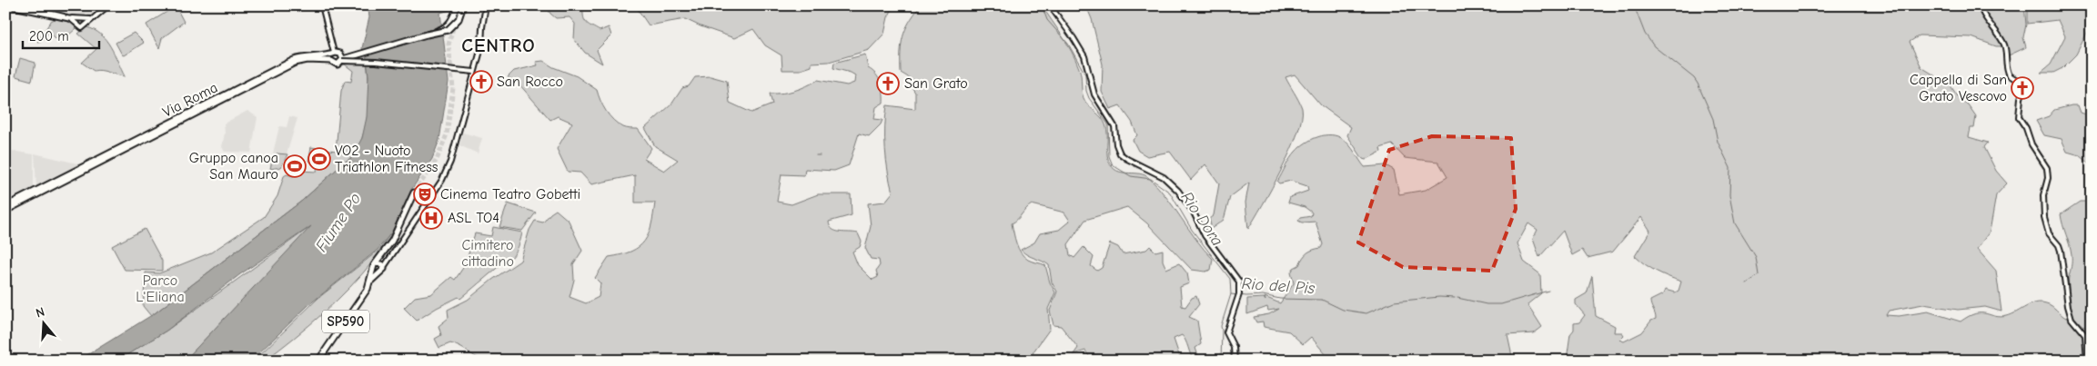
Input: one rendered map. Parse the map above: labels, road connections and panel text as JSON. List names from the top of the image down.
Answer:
{
  "streets": {
    "main road": ["Via Roma", "SP590"]
  },
  "districts": ["CENTRO"],
  "water": ["Rio Dora", "Fiume Po", "Rio del Pis"],
  "parks": ["Cimitero cittadino", "Parco L'Eliana"],
  "places": {
    "church": ["San Rocco", "San Grato", "Cappella di San Grato Vescovo"],
    "sports": ["VO2 - Nuoto Triathlon Fitness", "Gruppo canoa San Mauro"],
    "theatre": ["Cinema Teatro Gobetti"],
    "hospital": ["ASL TO4"]
  },
  "scale_bar": "200 m",
  "north": "top"
}
